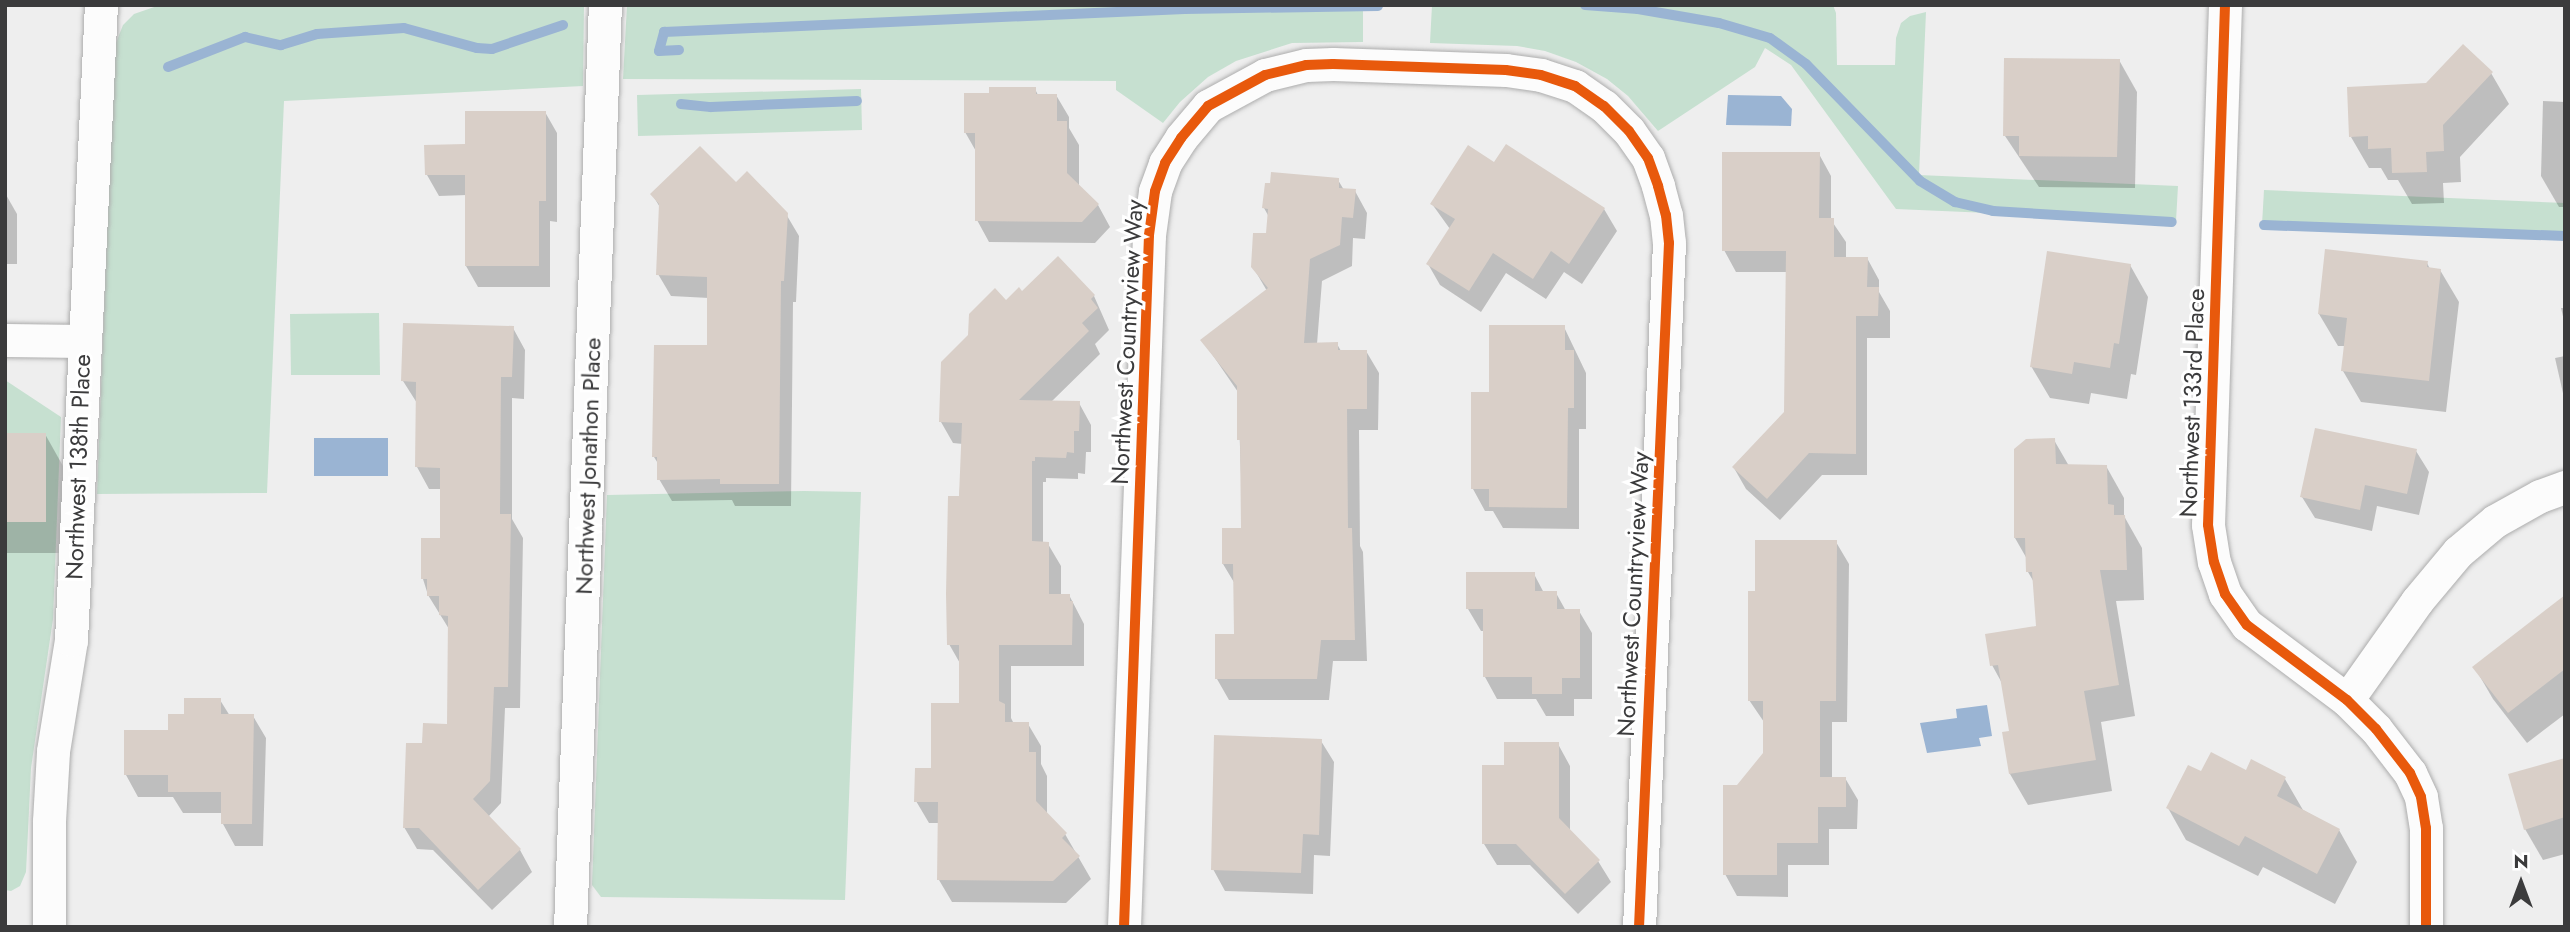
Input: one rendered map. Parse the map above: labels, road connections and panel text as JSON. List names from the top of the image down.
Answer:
{
  "streets": {
    "street": [
      "Northwest Countryview Way",
      "Northwest 133rd Place",
      "Northwest Jonathon Place",
      "Northwest 138th Place"
    ]
  },
  "north": "top"
}
